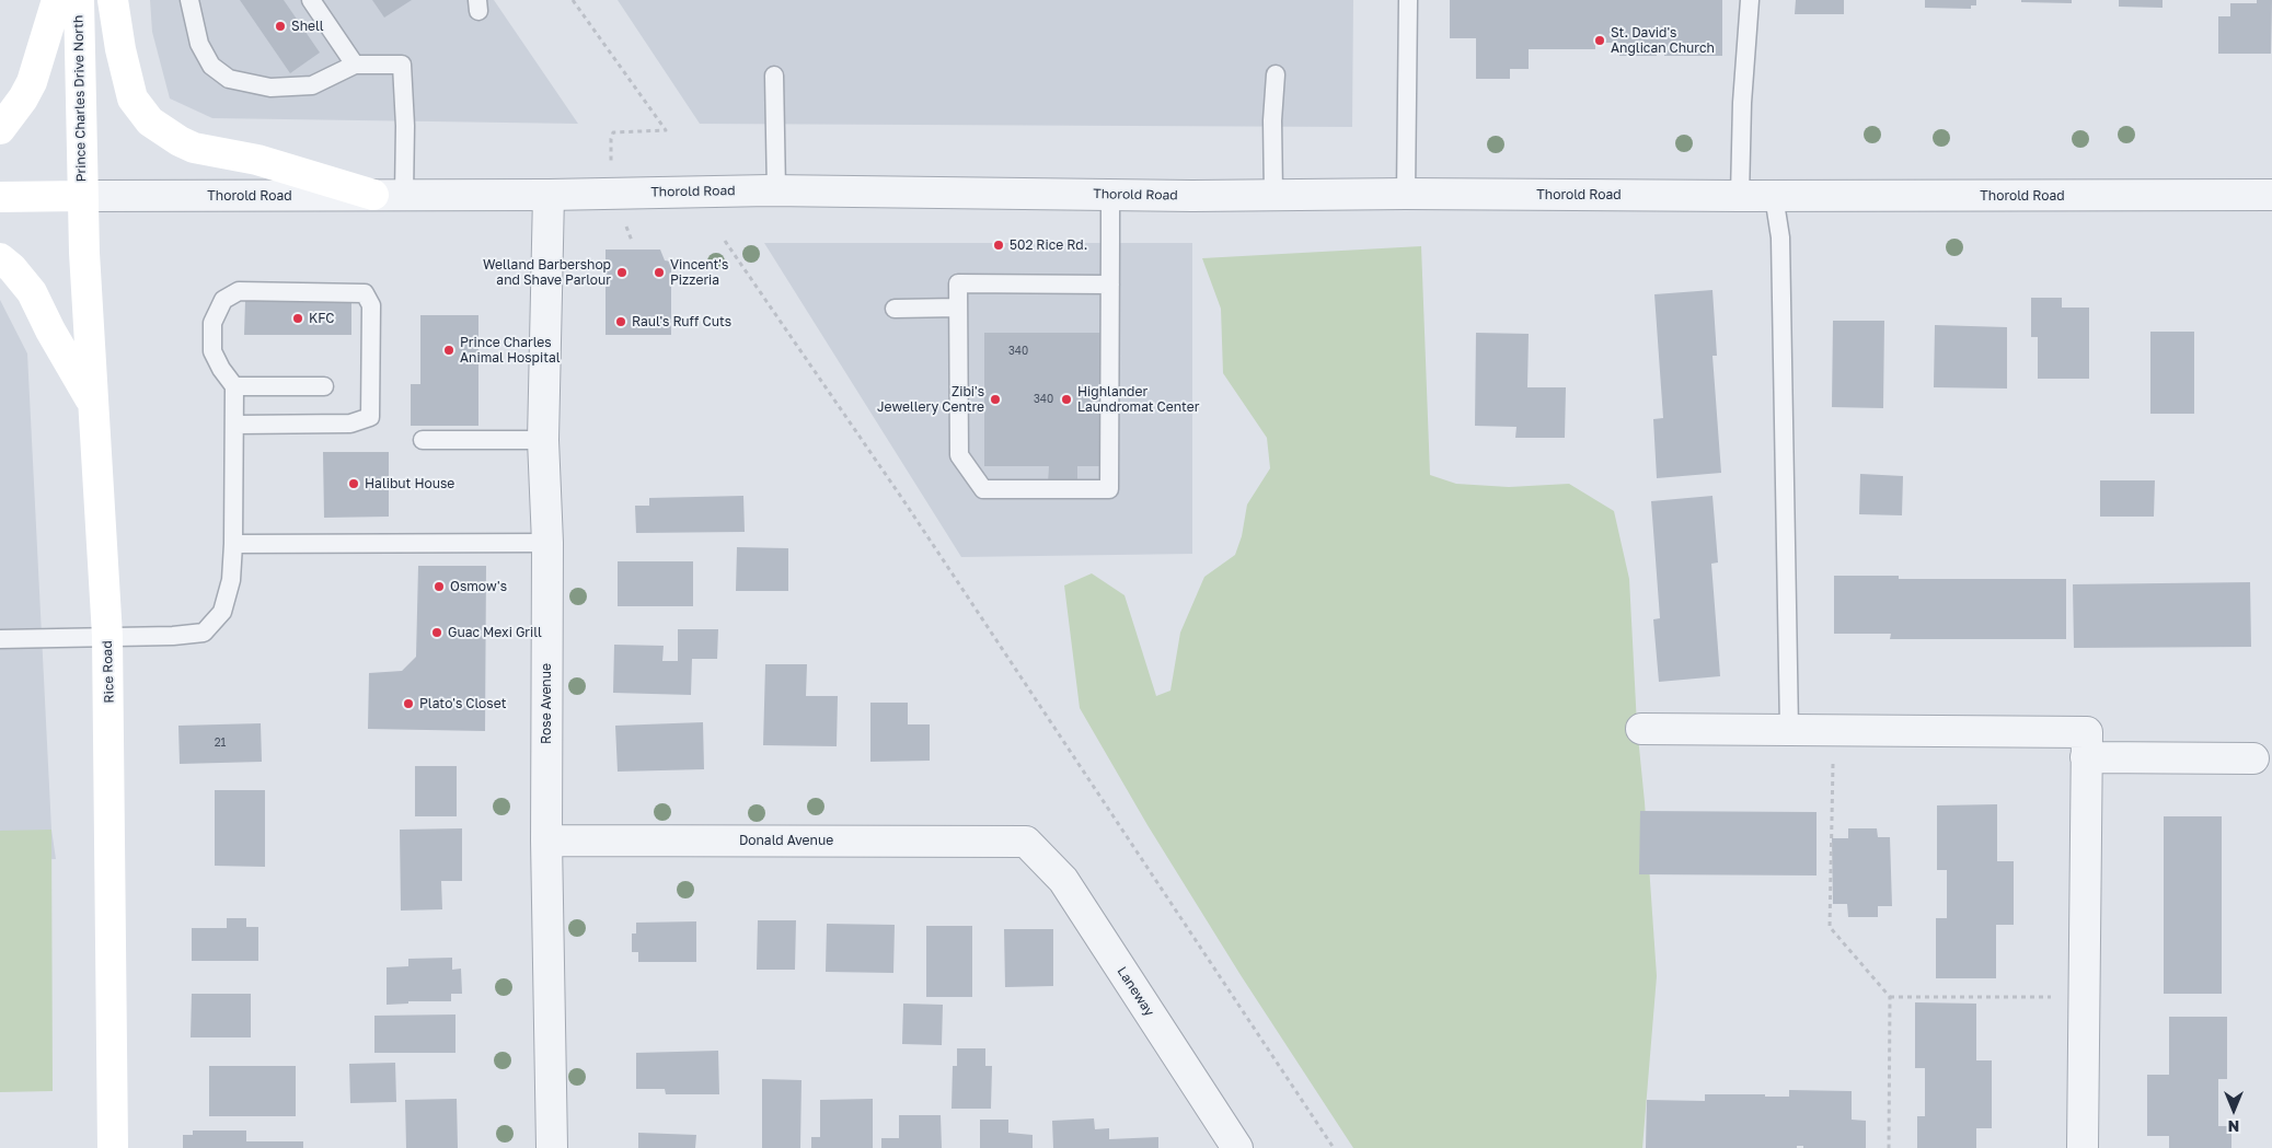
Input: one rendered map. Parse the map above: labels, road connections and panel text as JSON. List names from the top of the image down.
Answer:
{
  "streets": {
    "main road": ["Prince Charles Drive North", "Thorold Road", "Rice Road"],
    "street": ["Rose Avenue", "Donald Avenue", "Laneway"]
  },
  "crossings": [
    ["Prince Charles Drive North", "Thorold Road"],
    ["Prince Charles Drive North", "Rice Road"],
    ["Thorold Road", "Rice Road"],
    ["Thorold Road", "Rose Avenue"],
    ["Rose Avenue", "Donald Avenue"],
    ["Donald Avenue", "Laneway"]
  ],
  "places": [
    "Shell",
    "St. David's Anglican Church",
    "502 Rice Rd.",
    "Welland Barbershop and Shave Parlour",
    "Vincent's Pizzeria",
    "KFC",
    "Raul's Ruff Cuts",
    "Prince Charles Animal Hospital",
    "Zibi's Jewellery Centre",
    "Highlander Laundromat Center",
    "Halibut House",
    "Osmow's",
    "Guac Mexi Grill",
    "Plato's Closet"
  ],
  "house_numbers": ["340", "340", "21"],
  "north": "bottom"
}
